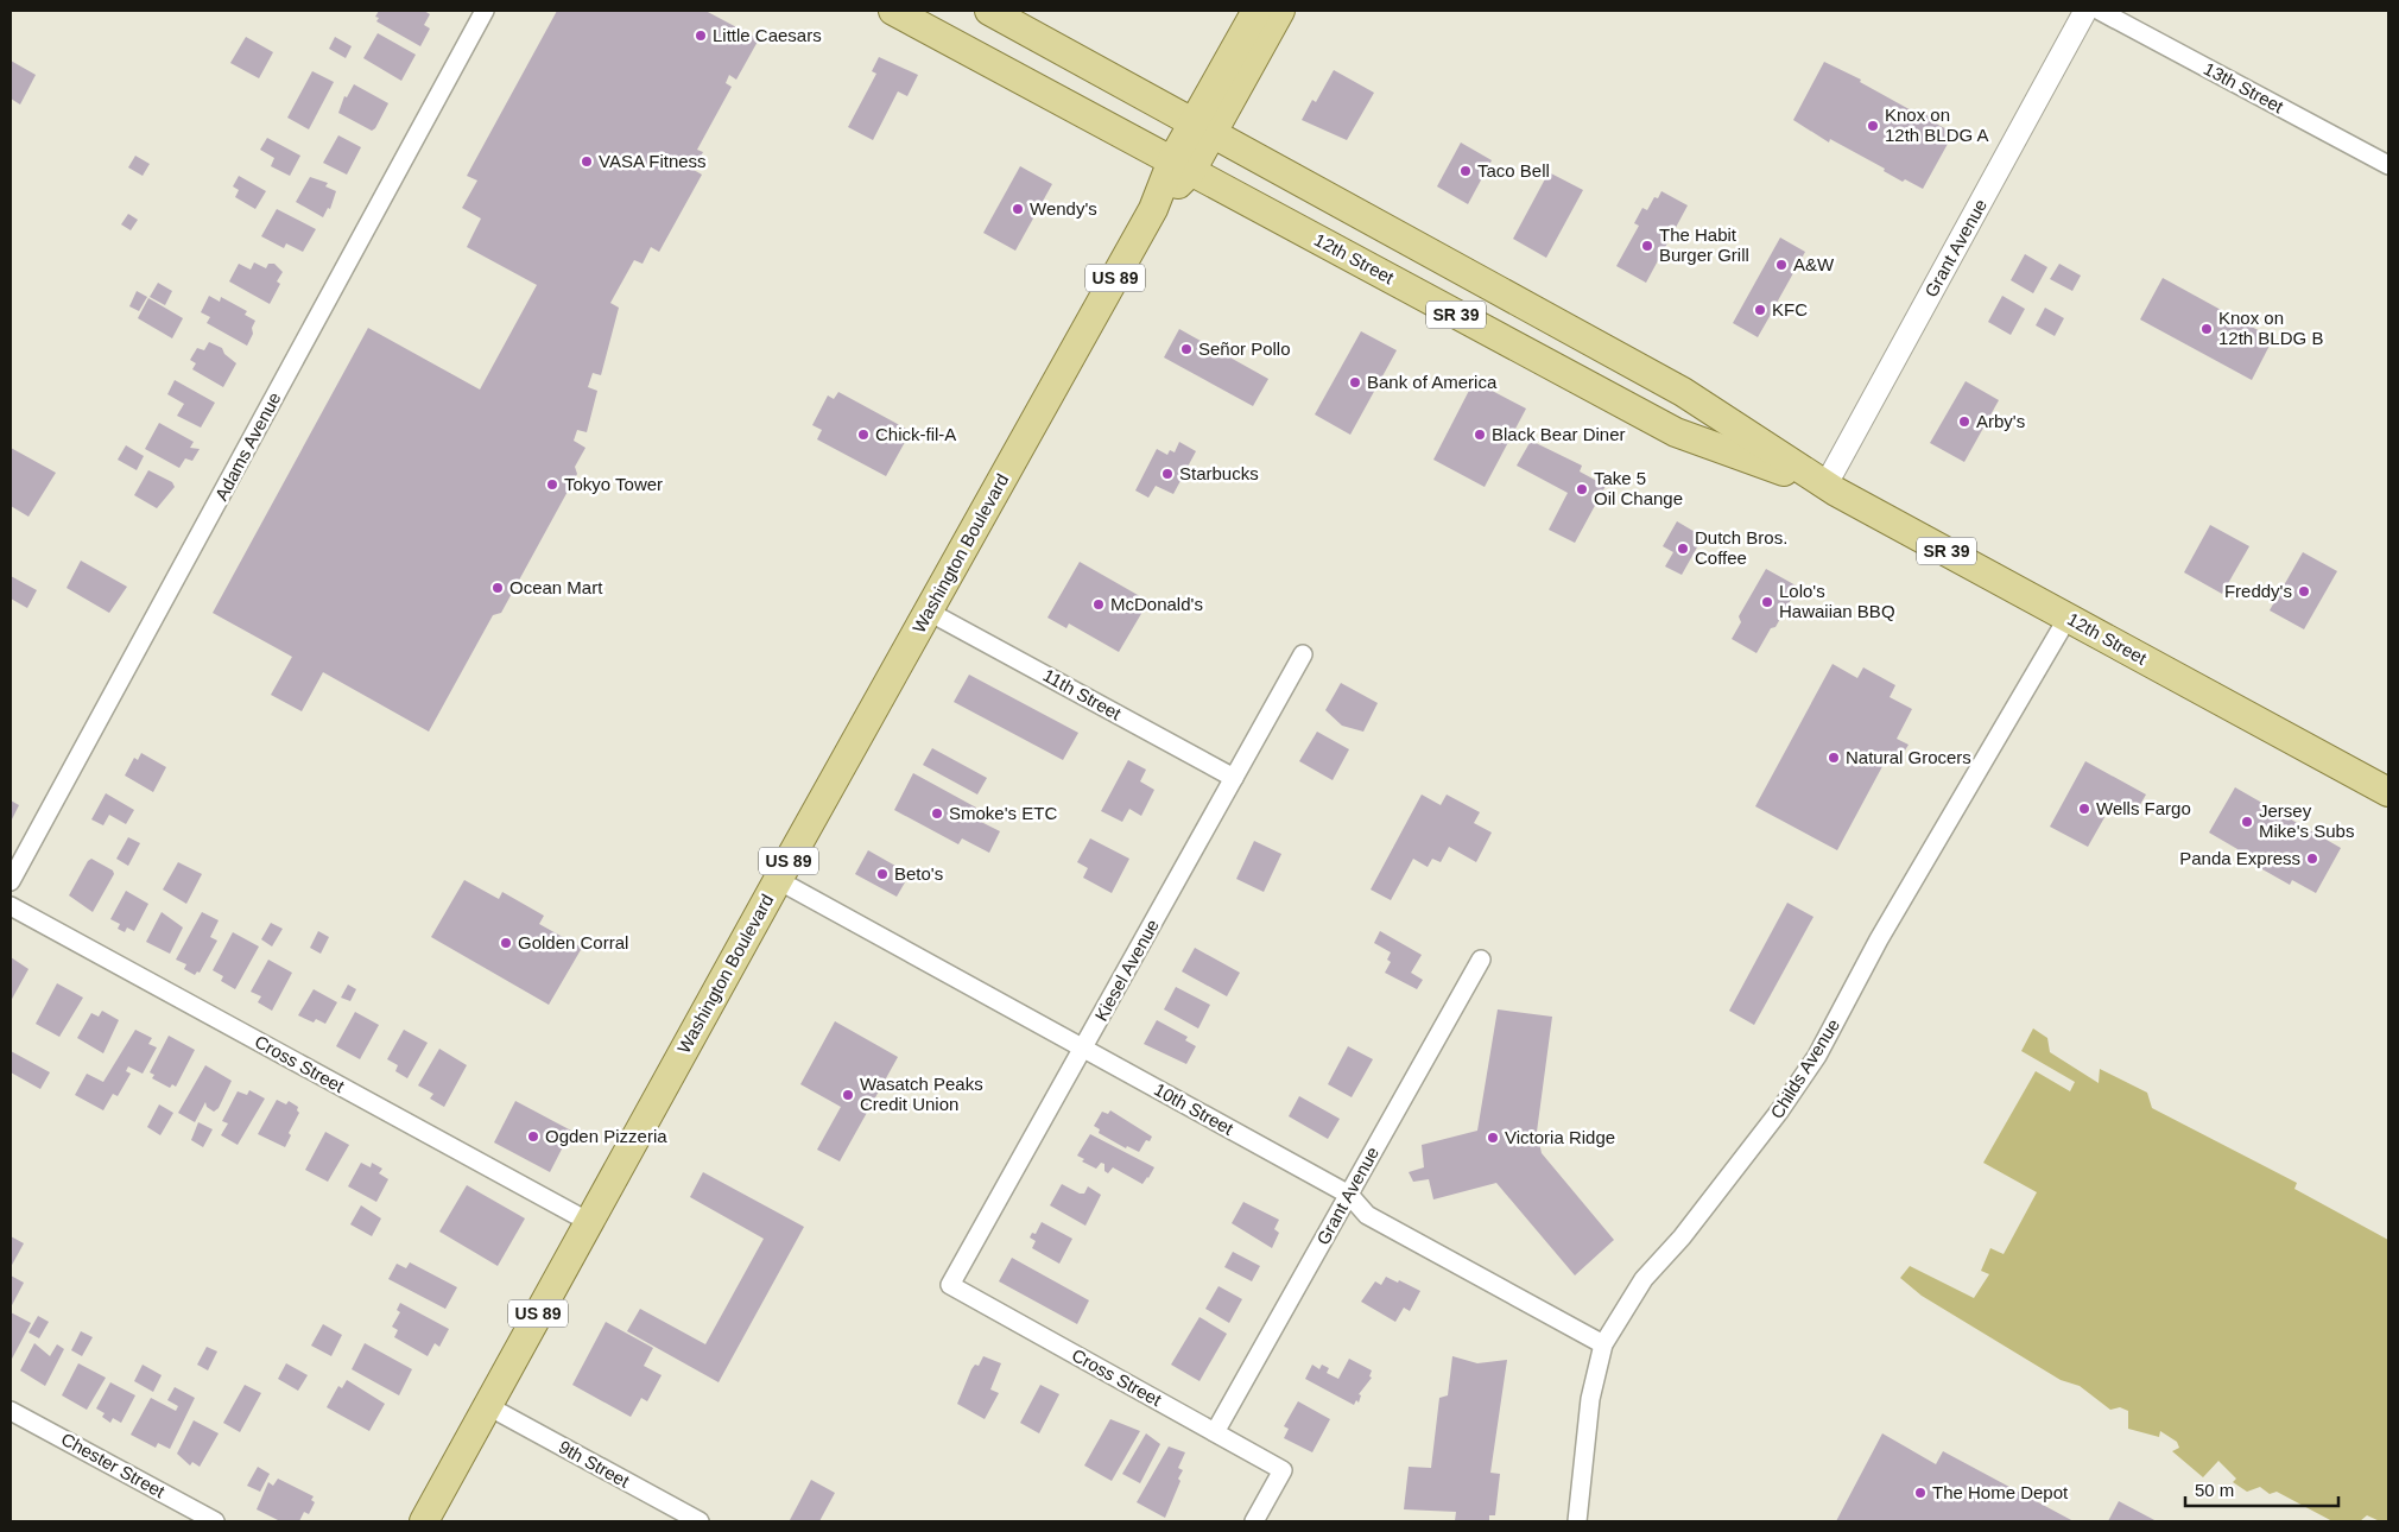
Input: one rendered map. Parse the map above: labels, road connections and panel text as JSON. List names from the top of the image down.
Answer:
{
  "streets": {
    "main road": [
      "12th Street",
      "US 89",
      "SR 39",
      "Washington Boulevard"
    ],
    "street": [
      "13th Street",
      "Grant Avenue",
      "Adams Avenue",
      "11th Street",
      "Kiesel Avenue",
      "Cross Street",
      "Childs Avenue",
      "10th Street",
      "9th Street",
      "Chester Street"
    ]
  },
  "crossings": [
    ["Grant Avenue", "12th Street"],
    ["Grant Avenue", "Cross Street"],
    ["Grant Avenue", "10th Street"],
    ["12th Street", "Washington Boulevard"],
    ["12th Street", "Childs Avenue"],
    ["Washington Boulevard", "11th Street"],
    ["Washington Boulevard", "Cross Street"],
    ["Washington Boulevard", "10th Street"],
    ["Washington Boulevard", "9th Street"],
    ["11th Street", "Kiesel Avenue"],
    ["Kiesel Avenue", "Cross Street"],
    ["Kiesel Avenue", "10th Street"],
    ["Childs Avenue", "10th Street"]
  ],
  "places": [
    "Little Caesars",
    "Knox on 12th BLDG A",
    "VASA Fitness",
    "Taco Bell",
    "Wendy's",
    "The Habit Burger Grill",
    "A&W",
    "KFC",
    "Knox on 12th BLDG B",
    "Señor Pollo",
    "Bank of America",
    "Arby's",
    "Chick-fil-A",
    "Black Bear Diner",
    "Starbucks",
    "Tokyo Tower",
    "Take 5 Oil Change",
    "Dutch Bros. Coffee",
    "Ocean Mart",
    "Freddy's",
    "Lolo's Hawaiian BBQ",
    "McDonald's",
    "Natural Grocers",
    "Wells Fargo",
    "Smoke's ETC",
    "Jersey Mike's Subs",
    "Panda Express",
    "Beto's",
    "Golden Corral",
    "Wasatch Peaks Credit Union",
    "Ogden Pizzeria",
    "Victoria Ridge",
    "The Home Depot"
  ],
  "scale_bar": "50 m"
}
